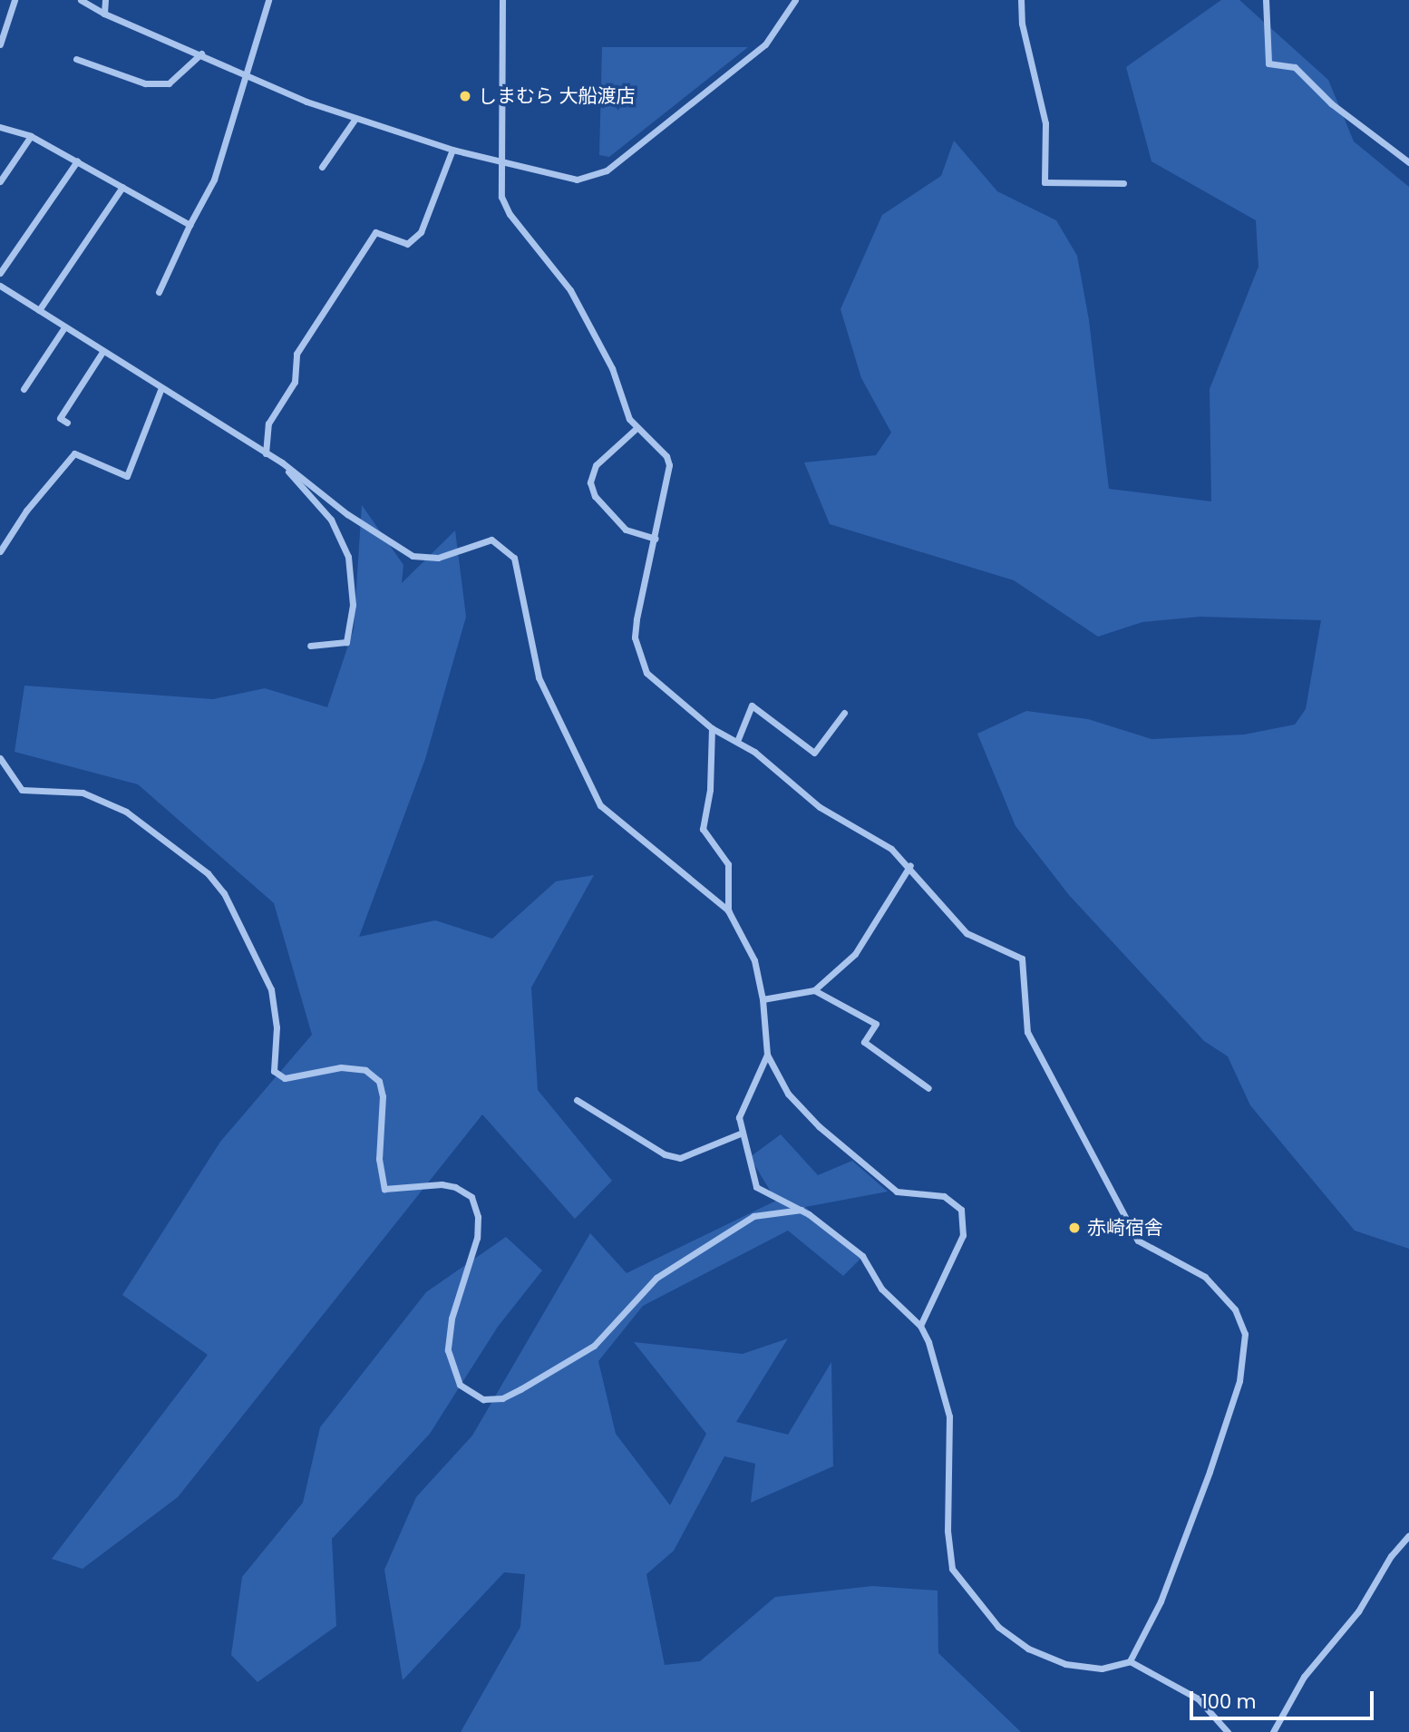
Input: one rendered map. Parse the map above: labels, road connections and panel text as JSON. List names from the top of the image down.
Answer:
{
  "places": ["しまむら 大船渡店", "赤崎宿舎"],
  "scale_bar": "100 m"
}
